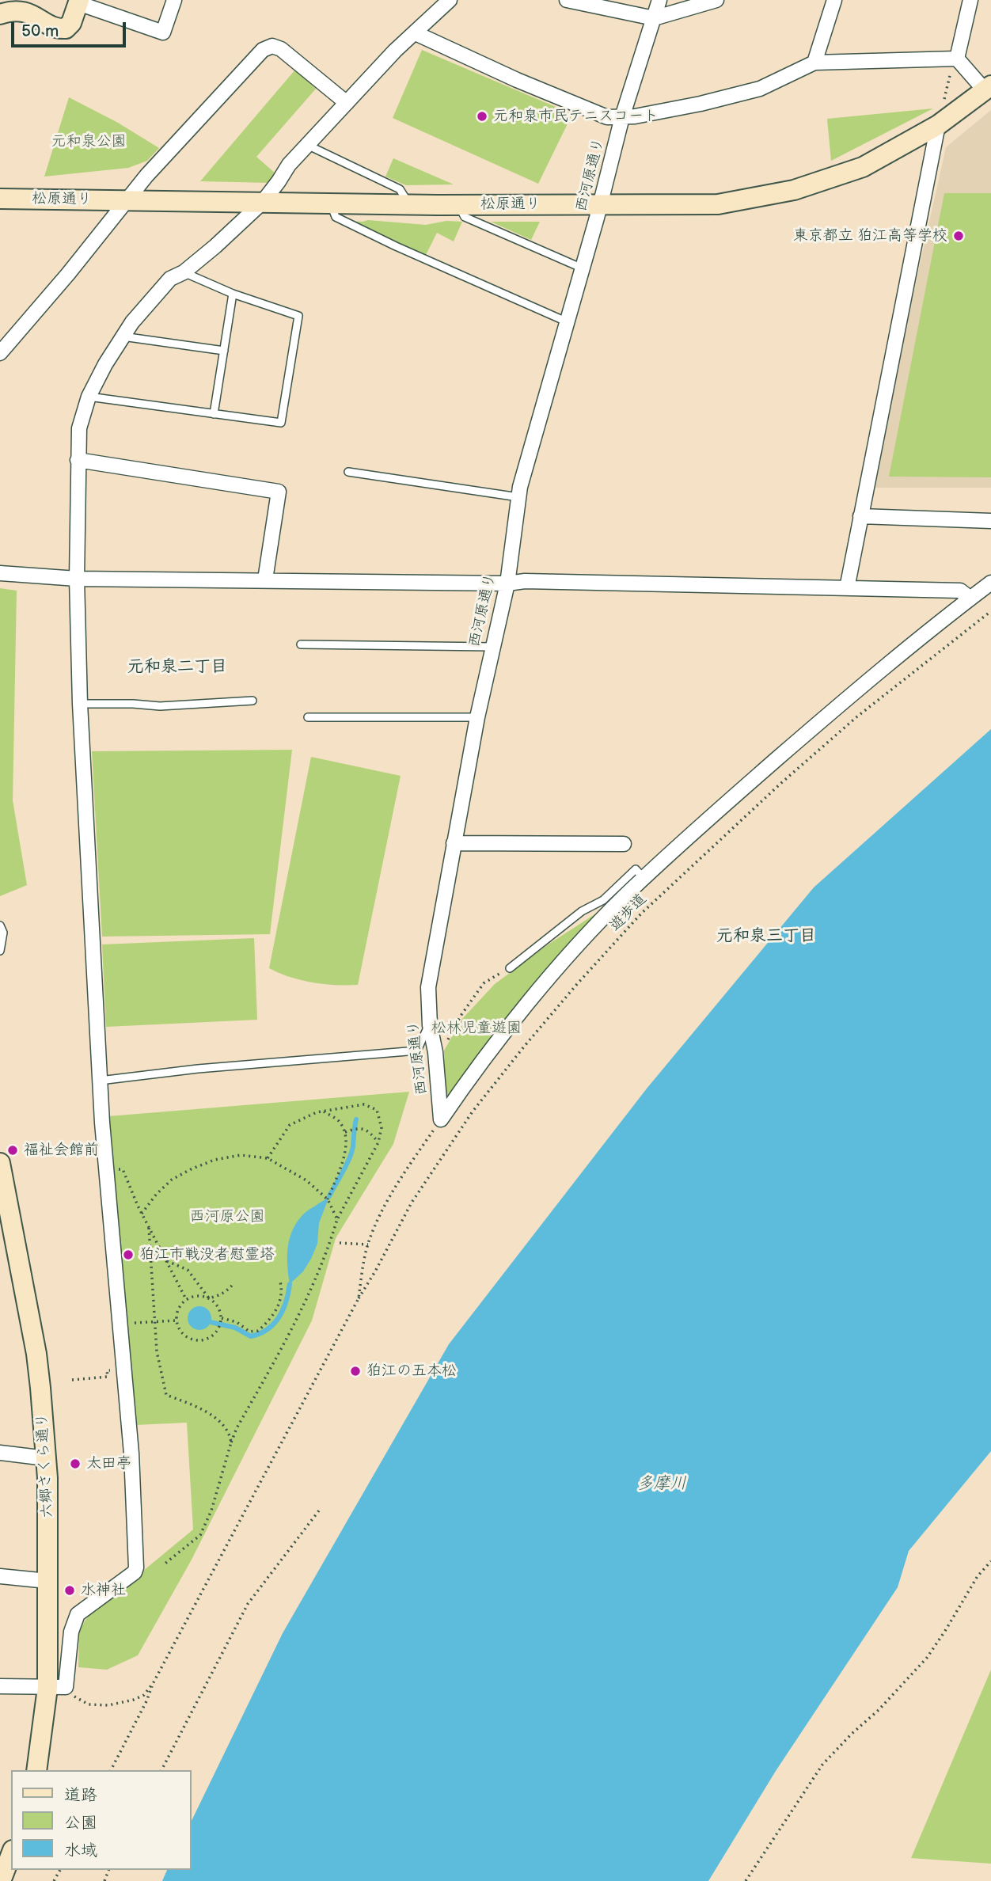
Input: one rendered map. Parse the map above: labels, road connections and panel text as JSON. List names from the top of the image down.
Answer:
{
  "streets": {
    "main road": ["松原通り", "六郷さくら通り"],
    "street": ["西河原通り"],
    "path": ["遊歩道"]
  },
  "crossings": [
    ["西河原通り", "松原通り"]
  ],
  "districts": ["元和泉二丁目", "元和泉三丁目"],
  "water": ["多摩川"],
  "parks": ["元和泉公園", "松林児童遊園", "西河原公園"],
  "places": [
    "元和泉市民テニスコート",
    "東京都立 狛江高等学校",
    "福祉会館前",
    "狛江市戦没者慰霊塔",
    "狛江の五本松",
    "太田亭",
    "水神社"
  ],
  "legend": ["道路", "公園", "水域"],
  "scale_bar": "50 m"
}
